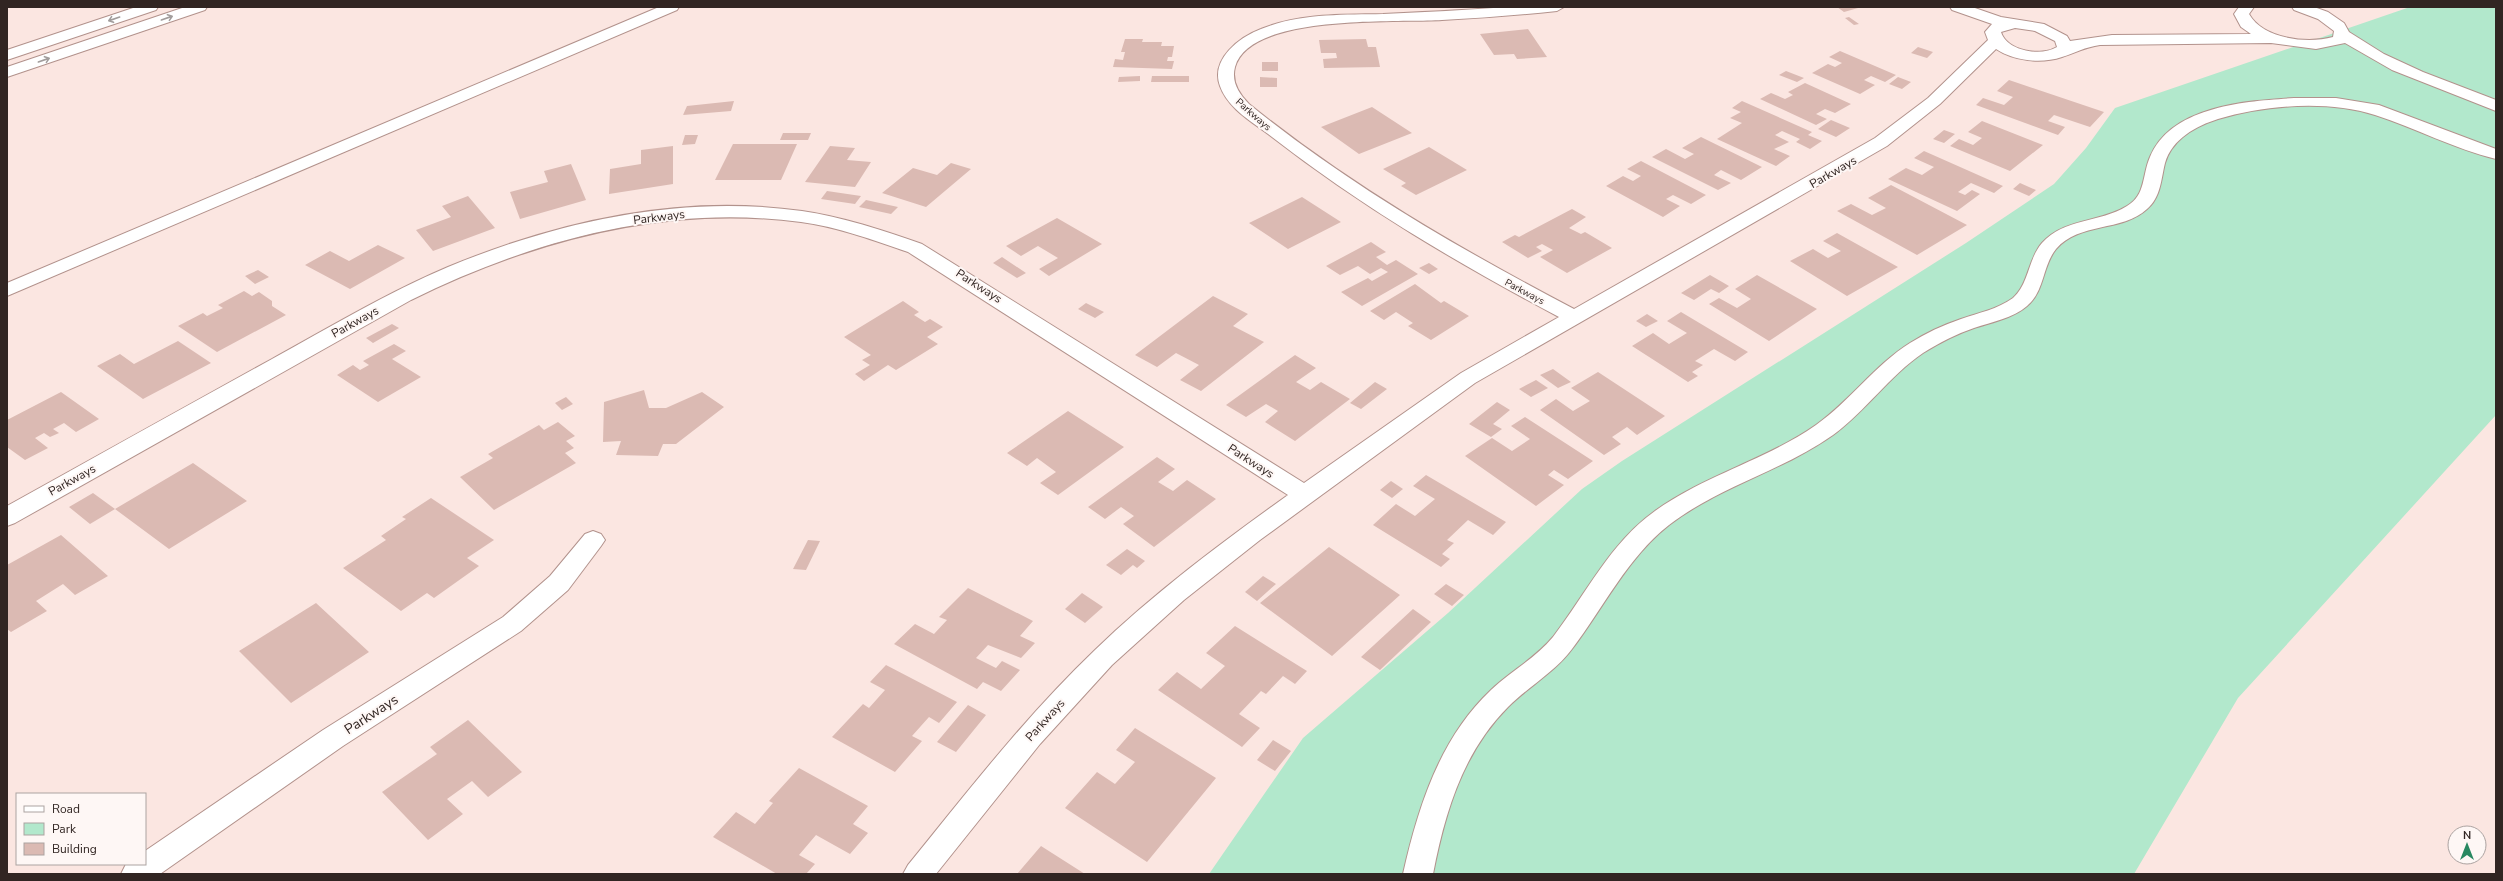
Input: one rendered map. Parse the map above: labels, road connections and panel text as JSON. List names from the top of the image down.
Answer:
{
  "streets": {
    "street": ["Parkways"]
  },
  "legend": ["Road", "Park", "Building"],
  "north": "top"
}
